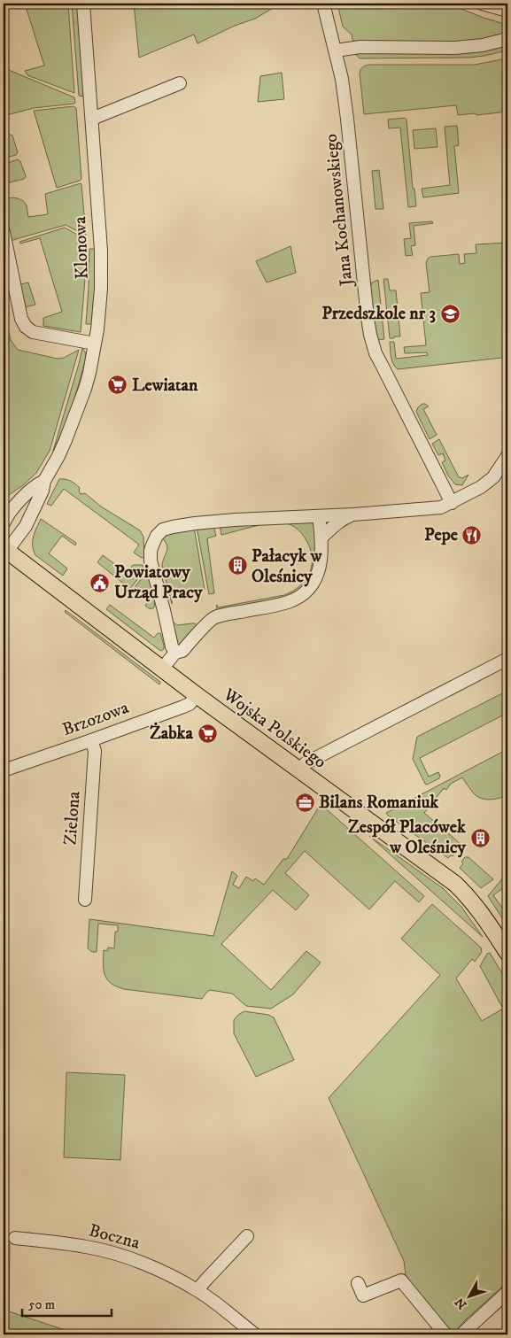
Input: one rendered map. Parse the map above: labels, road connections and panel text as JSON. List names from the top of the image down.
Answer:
{
  "streets": {
    "main road": ["Wojska Polskiego"],
    "street": [
      "Jana Kochanowskiego",
      "Klonowa",
      "Brzozowa",
      "Zielona",
      "Boczna"
    ]
  },
  "crossings": [
    ["Klonowa", "Wojska Polskiego"],
    ["Brzozowa", "Wojska Polskiego"],
    ["Brzozowa", "Zielona"]
  ],
  "places": {
    "school or university": ["Przedszkole nr 3"],
    "supermarket": ["Lewiatan", "Żabka"],
    "restaurant": ["Pepe"],
    "building": ["Pałacyk w Oleśnicy", "Zespół Placówek w Oleśnicy"],
    "public building": ["Powiatowy Urząd Pracy"],
    "office": ["Bilans Romaniuk"]
  },
  "scale_bar": "50 m",
  "north": "bottom left"
}
